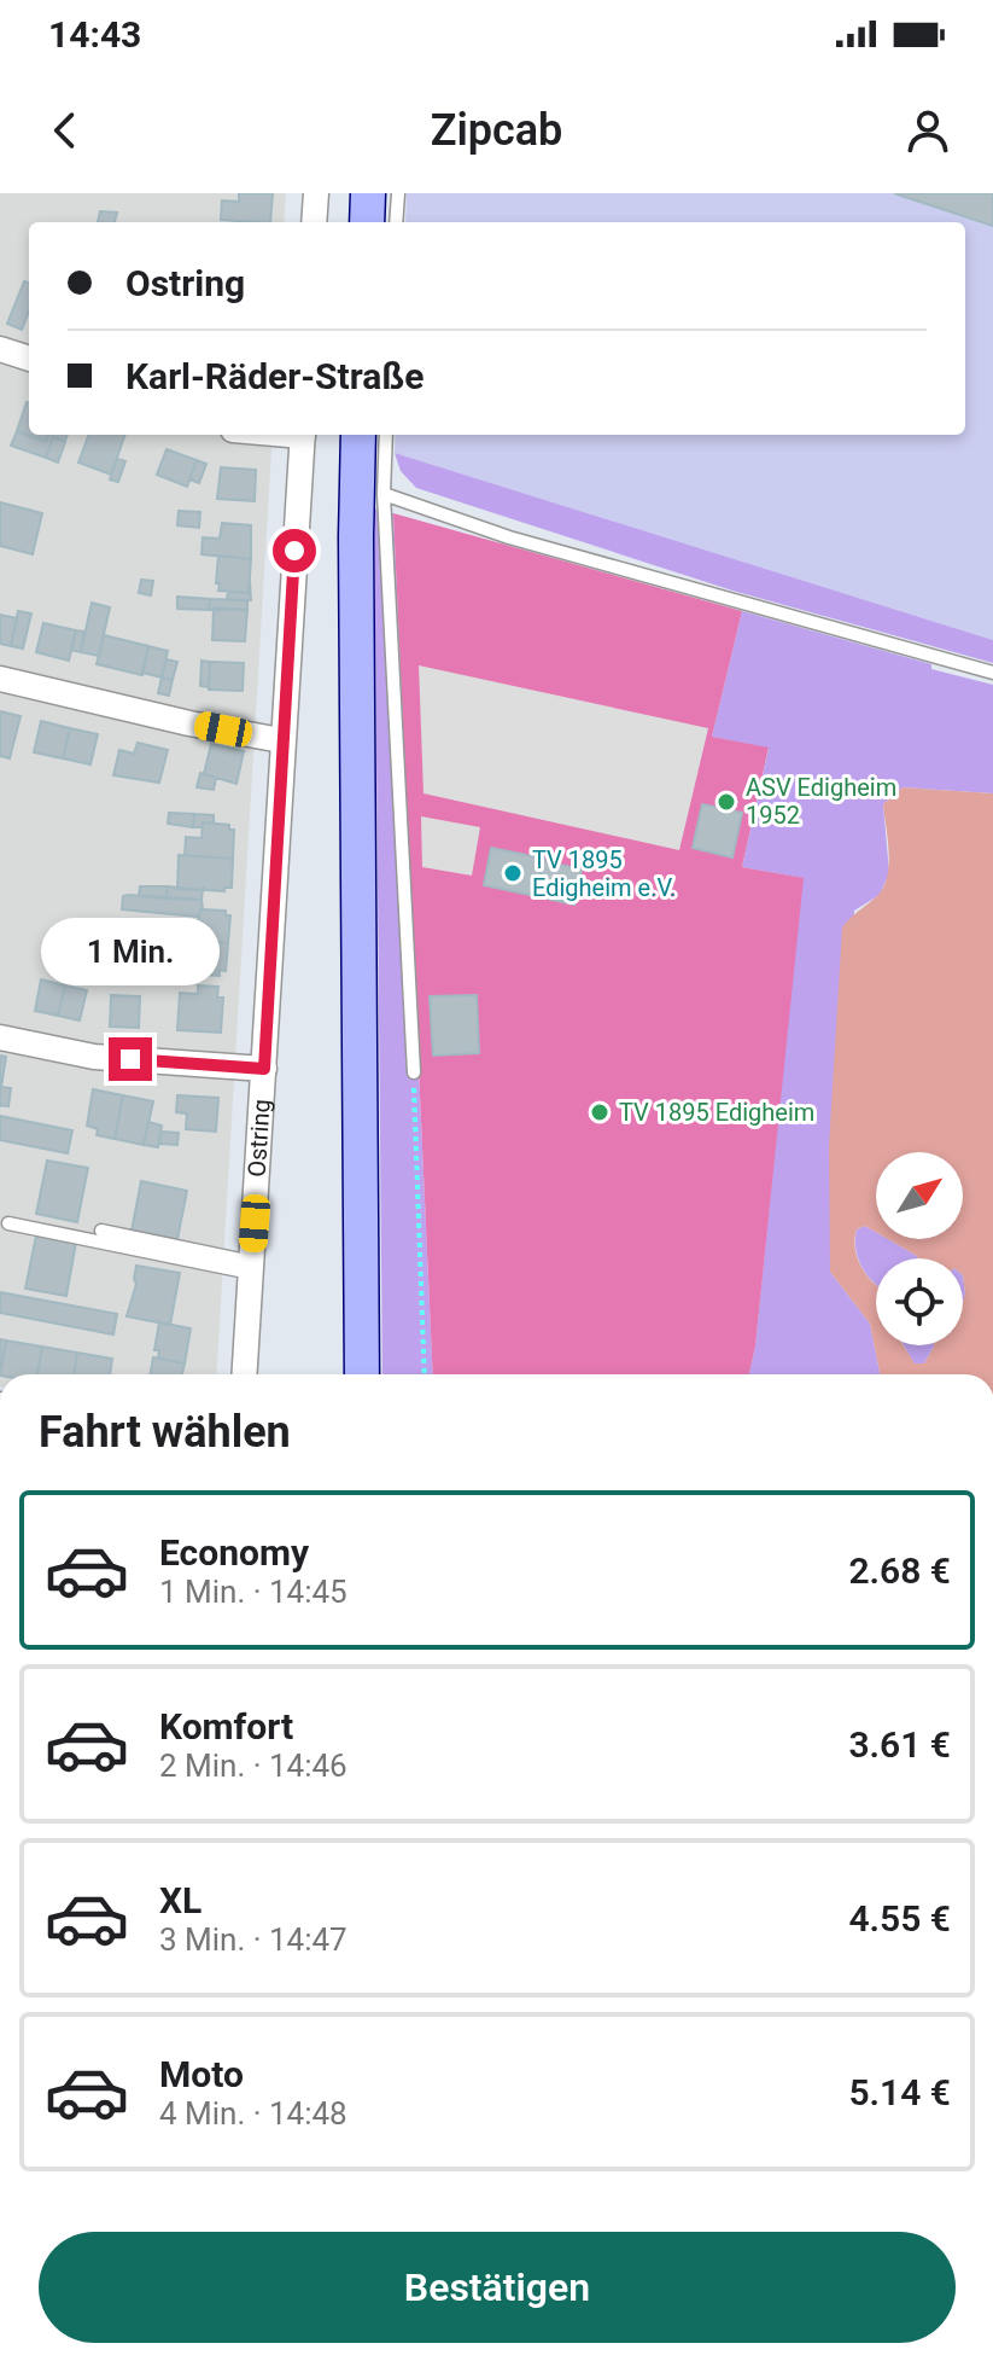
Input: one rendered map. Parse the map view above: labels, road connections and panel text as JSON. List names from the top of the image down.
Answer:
{
  "streets": {
    "street": ["Ostring"]
  },
  "places": ["ASV Edigheim 1952", "TV 1895 Edigheim e.V.", "TV 1895 Edigheim"],
  "north": "top right",
  "page": {
    "status": "14:43",
    "header": "Zipcab",
    "banner": ["Ostring", "Karl-Räder-Straße"],
    "bubble": "1 Min.",
    "heading": "Fahrt wählen",
    "list": [
      {
        "name": "Economy",
        "note": "1 Min. · 14:45",
        "value": "2.68 €"
      },
      {
        "name": "Komfort",
        "note": "2 Min. · 14:46",
        "value": "3.61 €"
      },
      {
        "name": "XL",
        "note": "3 Min. · 14:47",
        "value": "4.55 €"
      },
      {
        "name": "Moto",
        "note": "4 Min. · 14:48",
        "value": "5.14 €"
      }
    ],
    "buttons": "Bestätigen"
  }
}
